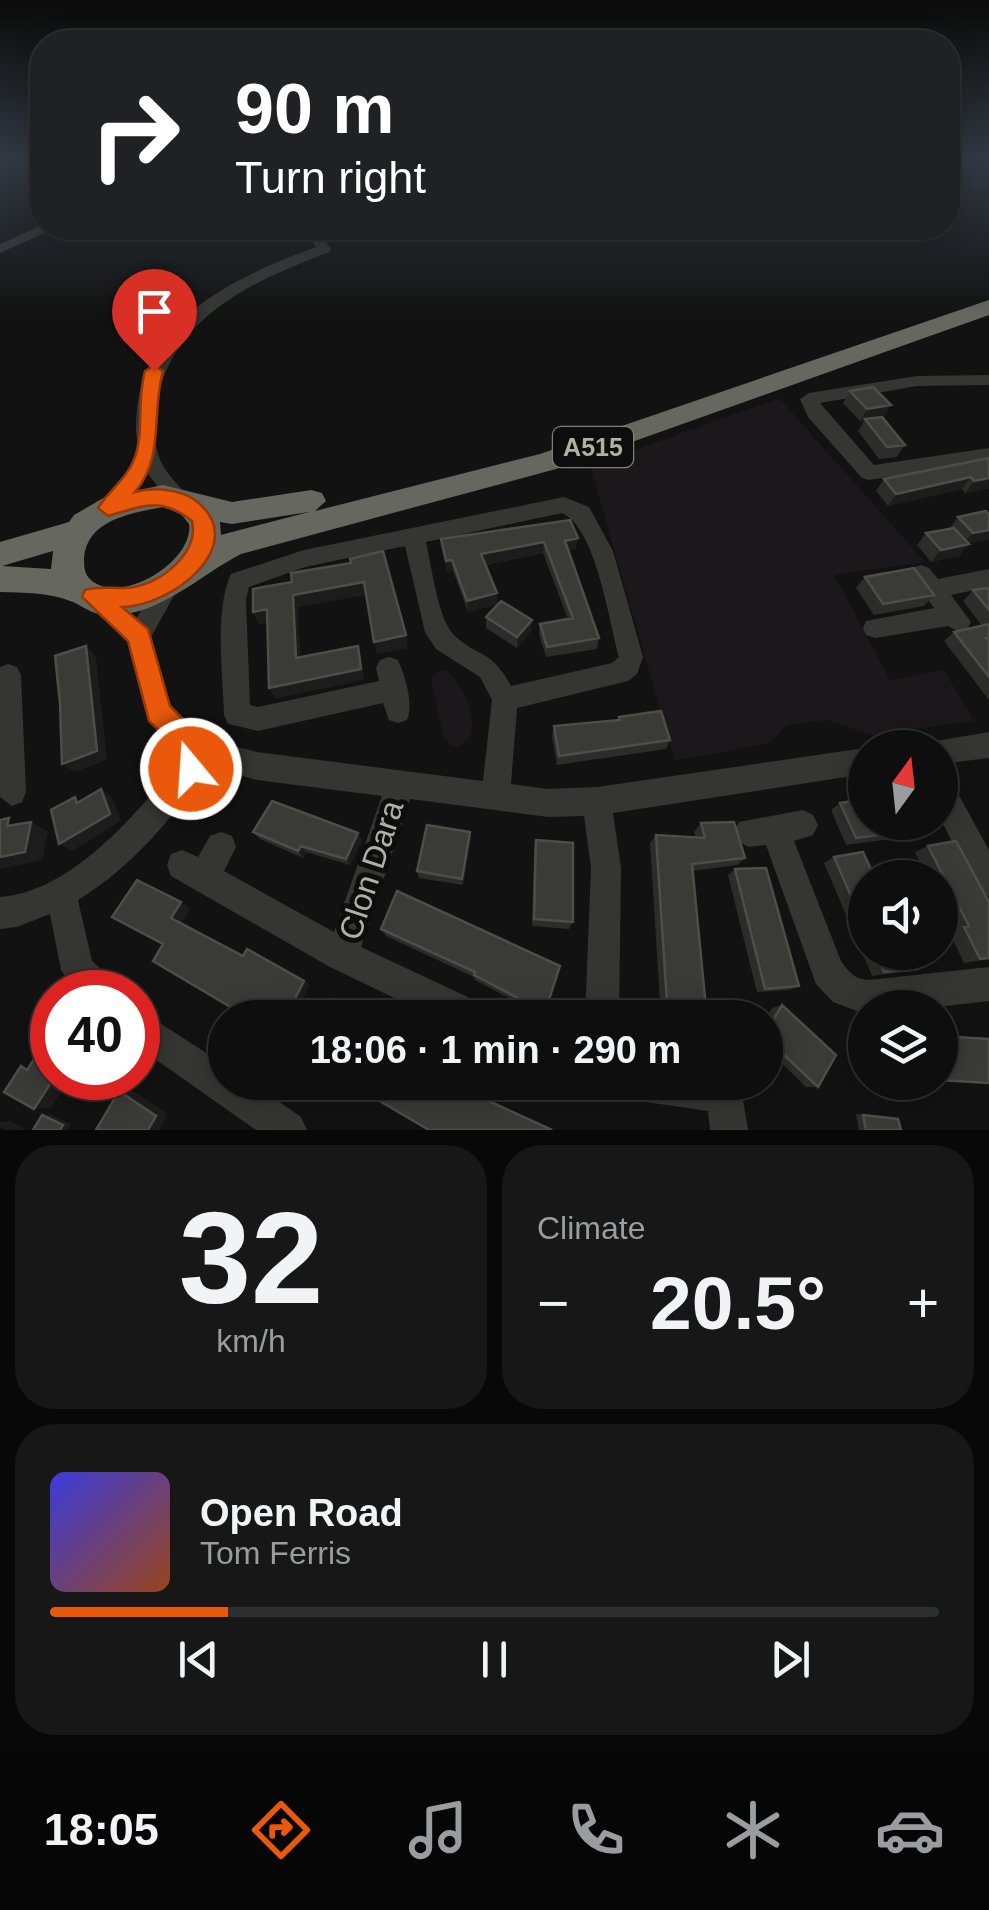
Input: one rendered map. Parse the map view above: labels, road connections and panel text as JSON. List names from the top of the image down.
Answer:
{
  "streets": {
    "highway": ["A515"],
    "street": ["Clon Dara"]
  },
  "north": "top",
  "page": {
    "turn": ["90 m", "Turn right"],
    "limit": "40",
    "trip": "18:06 · 1 min · 290 m",
    "tile": [
      ["32", "km/h"],
      "Climate"
    ],
    "heat": ["−", "20.5°", "+"],
    "song": ["Open Road", "Tom Ferris"],
    "tabs": "18:05"
  }
}
